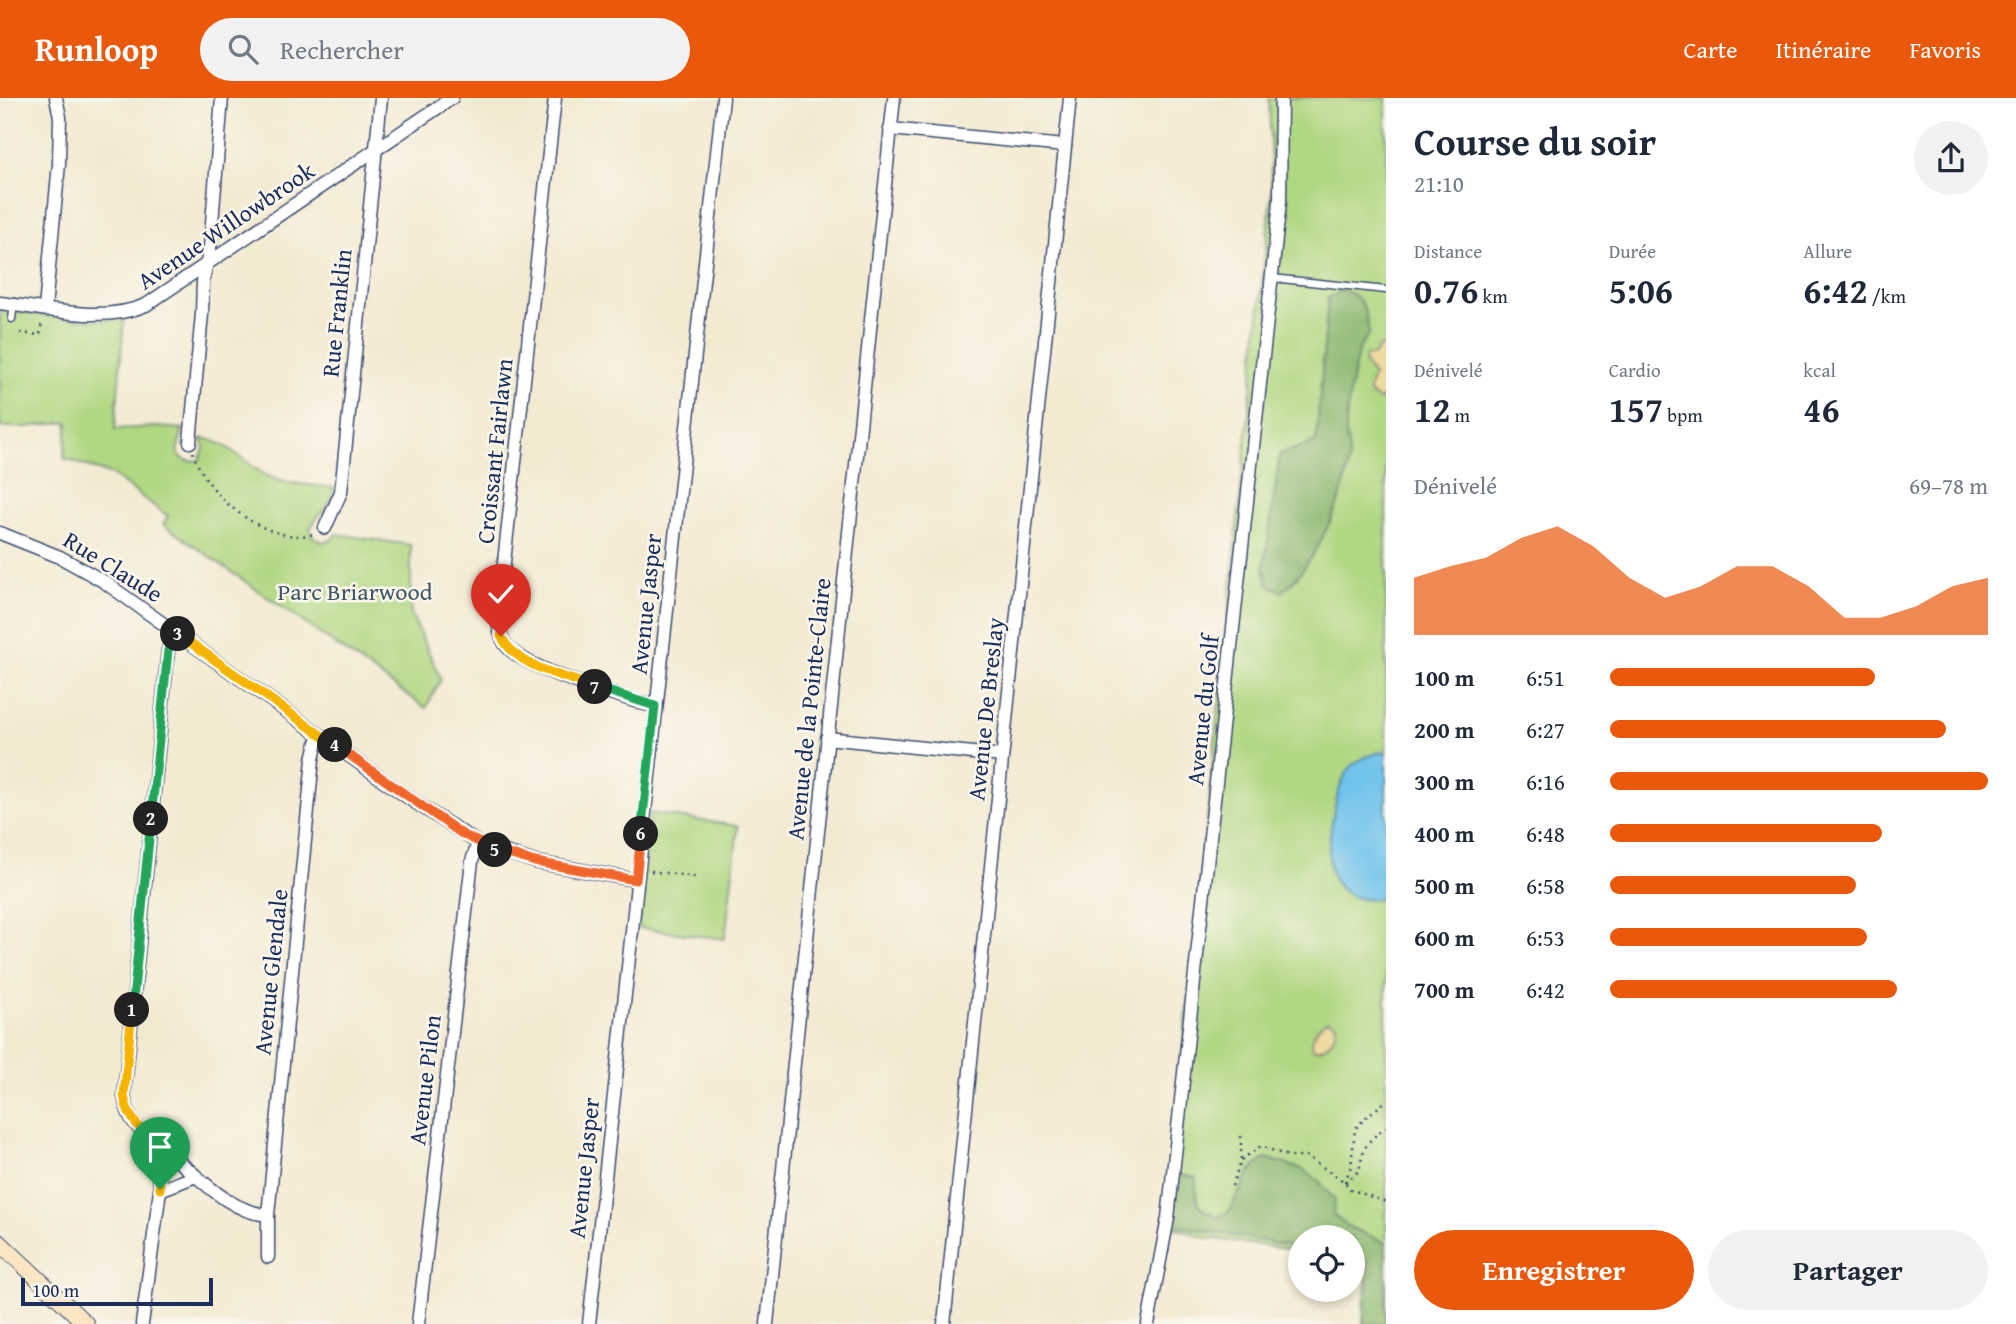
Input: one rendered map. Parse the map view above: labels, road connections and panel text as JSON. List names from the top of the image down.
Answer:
{
  "streets": {
    "street": [
      "Avenue Willowbrook",
      "Rue Franklin",
      "Croissant Fairlawn",
      "Rue Claude",
      "Avenue Jasper",
      "Avenue de la Pointe-Claire",
      "Avenue De Breslay",
      "Avenue du Golf",
      "Avenue Glendale",
      "Avenue Pilon"
    ]
  },
  "crossings": [
    ["Avenue Willowbrook", "Rue Franklin"],
    ["Croissant Fairlawn", "Avenue Jasper"],
    ["Rue Claude", "Avenue Jasper"],
    ["Rue Claude", "Avenue Glendale"],
    ["Rue Claude", "Avenue Pilon"]
  ],
  "parks": ["Parc Briarwood"],
  "scale_bar": "100 m",
  "page": {
    "header": "Runloop",
    "search": "Rechercher",
    "nav": ["Carte", "Itinéraire", "Favoris"],
    "heading": ["Course du soir", "21:10"],
    "stats": [
      ["Distance", "0.76 km"],
      ["Durée", "5:06"],
      ["Allure", "6:42 /km"],
      ["Dénivelé", "12 m"],
      ["Cardio", "157 bpm"],
      ["kcal", "46"]
    ],
    "chart": ["Dénivelé", "69–78 m"],
    "pins": [
      "3",
      "7",
      "4",
      "2",
      "6",
      "5",
      "1"
    ],
    "list": [
      {
        "name": "100 m",
        "note": "6:51"
      },
      {
        "name": "200 m",
        "note": "6:27"
      },
      {
        "name": "300 m",
        "note": "6:16"
      },
      {
        "name": "400 m",
        "note": "6:48"
      },
      {
        "name": "500 m",
        "note": "6:58"
      },
      {
        "name": "600 m",
        "note": "6:53"
      },
      {
        "name": "700 m",
        "note": "6:42"
      }
    ],
    "buttons": ["Enregistrer", "Partager"],
    "scale": "100 m"
  }
}
